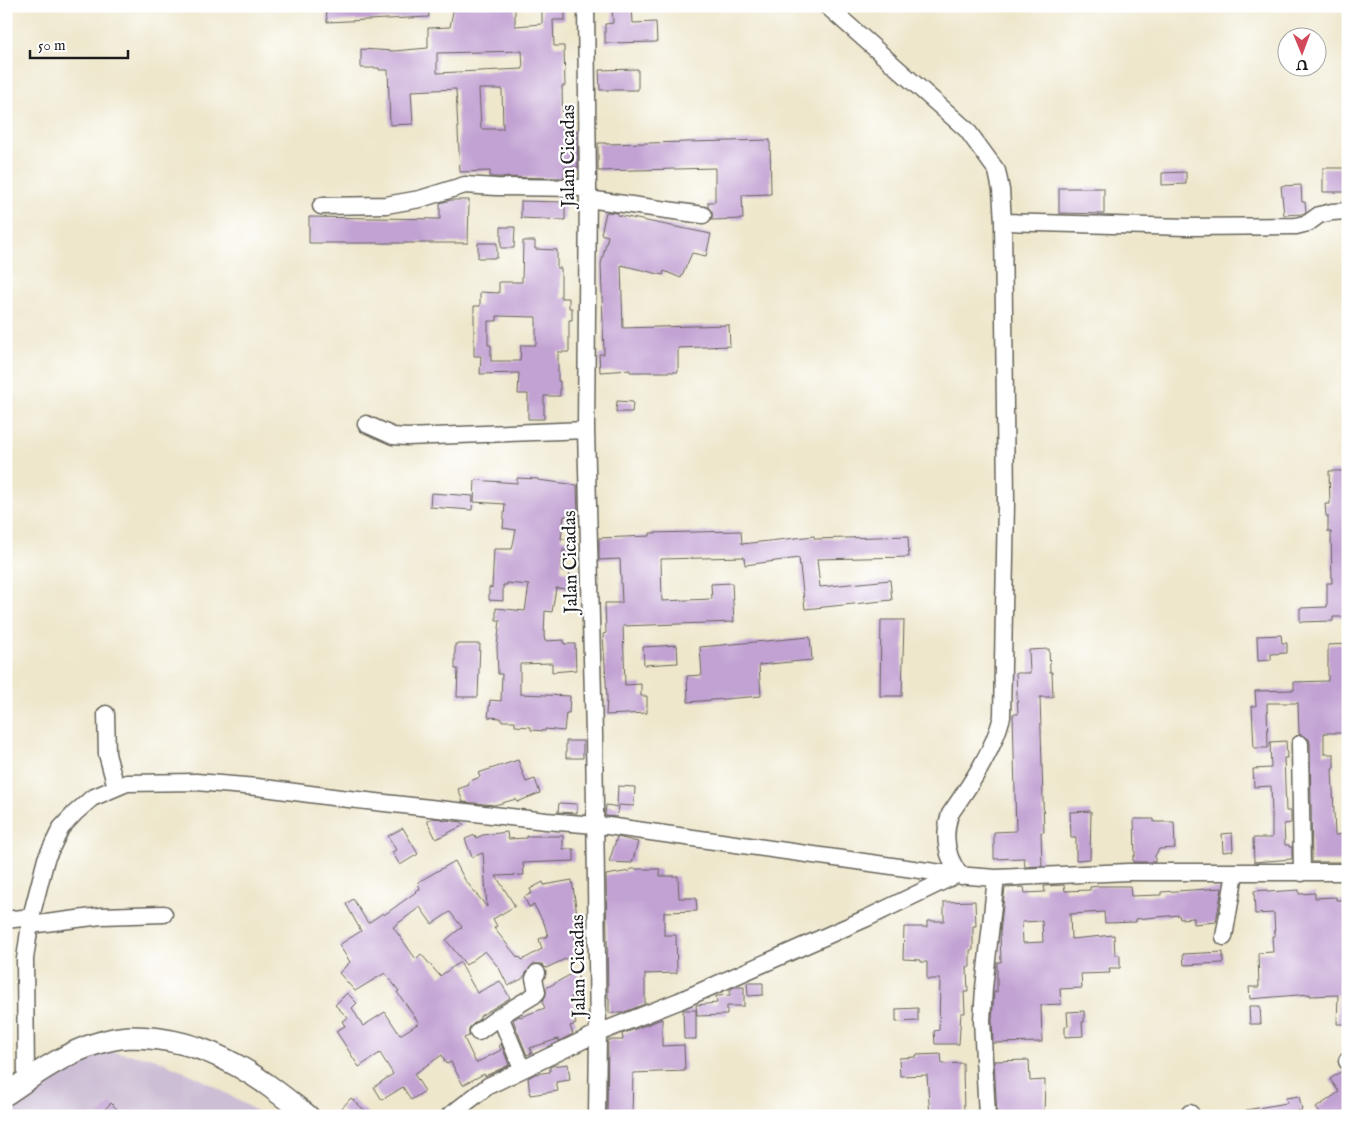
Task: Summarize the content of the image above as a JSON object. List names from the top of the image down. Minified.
{"streets":{"street":["Jalan Cicadas"]},"scale_bar":"50 m","north":"bottom"}
